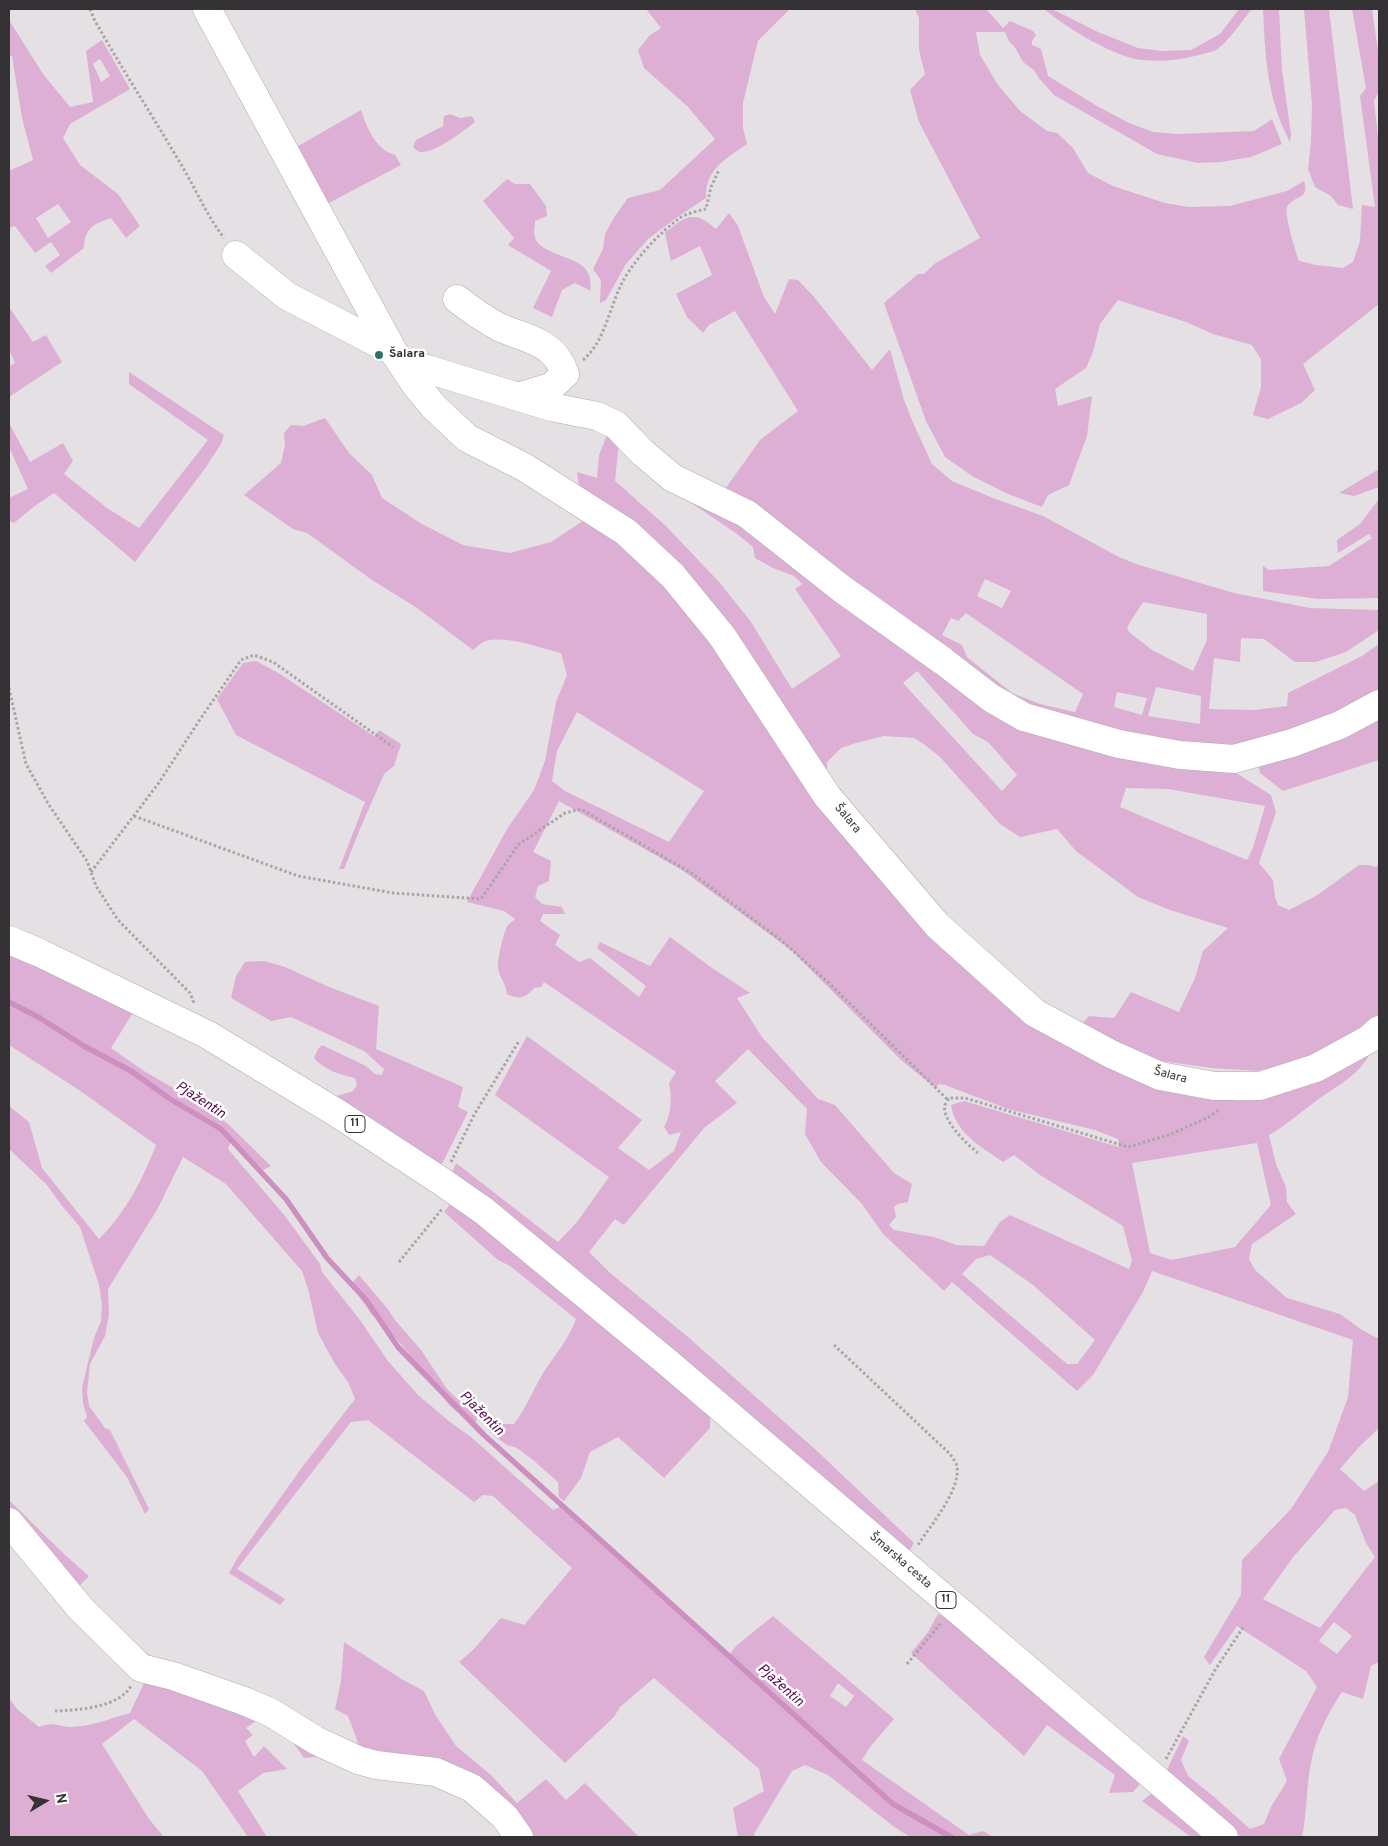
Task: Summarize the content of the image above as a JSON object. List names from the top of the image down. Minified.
{"streets":{"street":["Šalara","11","Šmarska cesta"]},"crossings":[["11","Šmarska cesta"]],"water":["Pjažentin"],"places":["Šalara"],"north":"right"}
